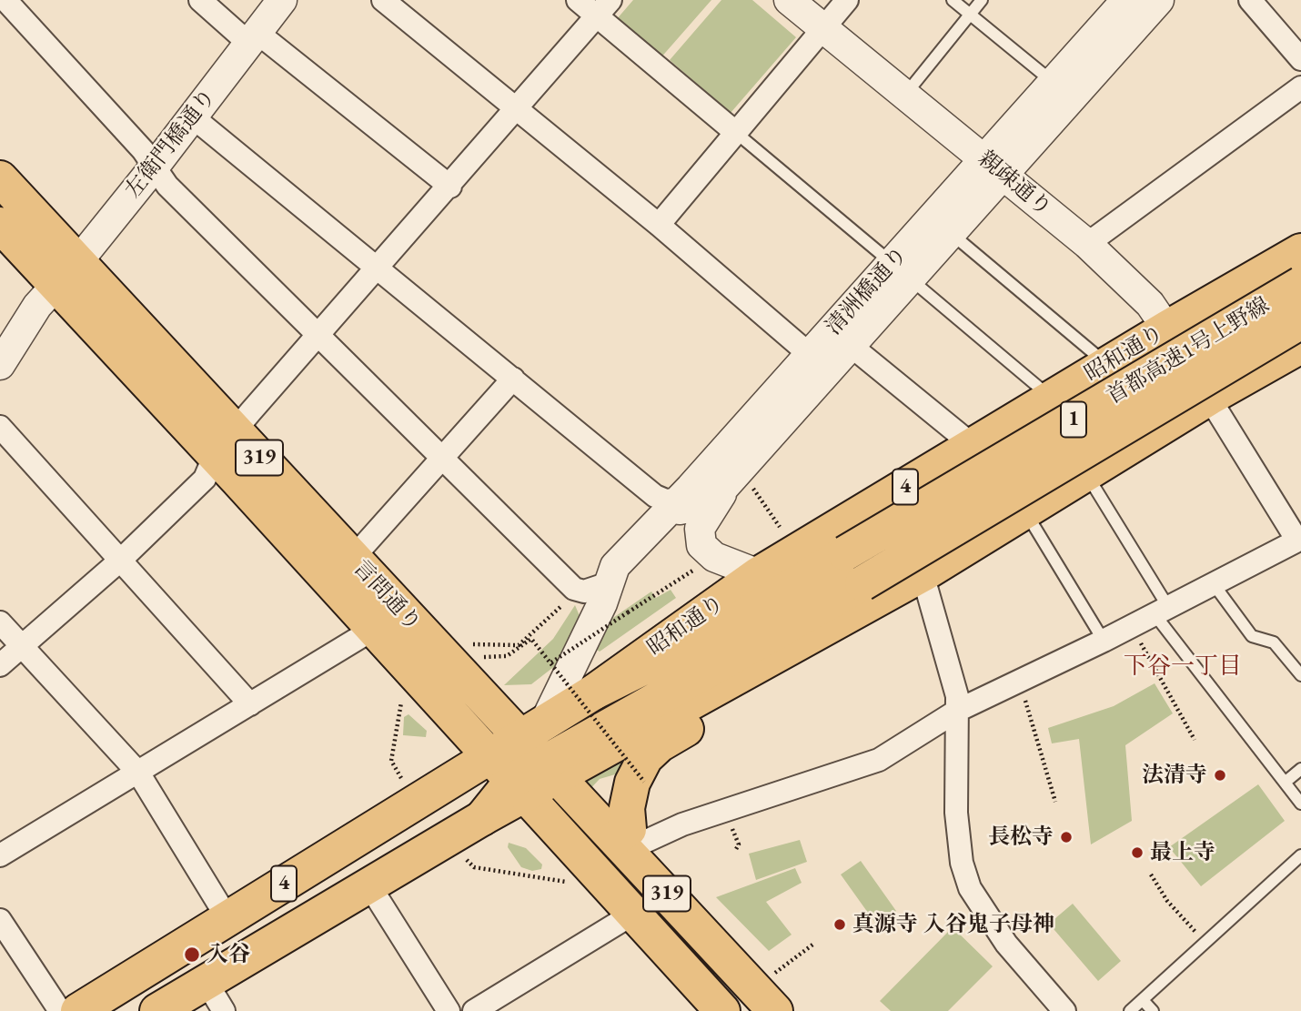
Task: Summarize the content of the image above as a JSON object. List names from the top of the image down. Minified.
{"streets":{"main road":["首都高速1号上野線","昭和通り","1","319","4","言問通り"],"street":["左衛門橋通り","親疎通り","清洲橋通り"]},"crossings":[["左衛門橋通り","言問通り"],["親疎通り","清洲橋通り"],["親疎通り","昭和通り"],["清洲橋通り","昭和通り"],["清洲橋通り","言問通り"],["首都高速1号上野線","昭和通り"],["首都高速1号上野線","1"],["首都高速1号上野線","言問通り"],["昭和通り","1"],["昭和通り","言問通り"],["1","4"],["1","言問通り"]],"districts":["下谷一丁目"],"places":["法清寺","長松寺","最上寺","真源寺 入谷鬼子母神","入谷"]}
